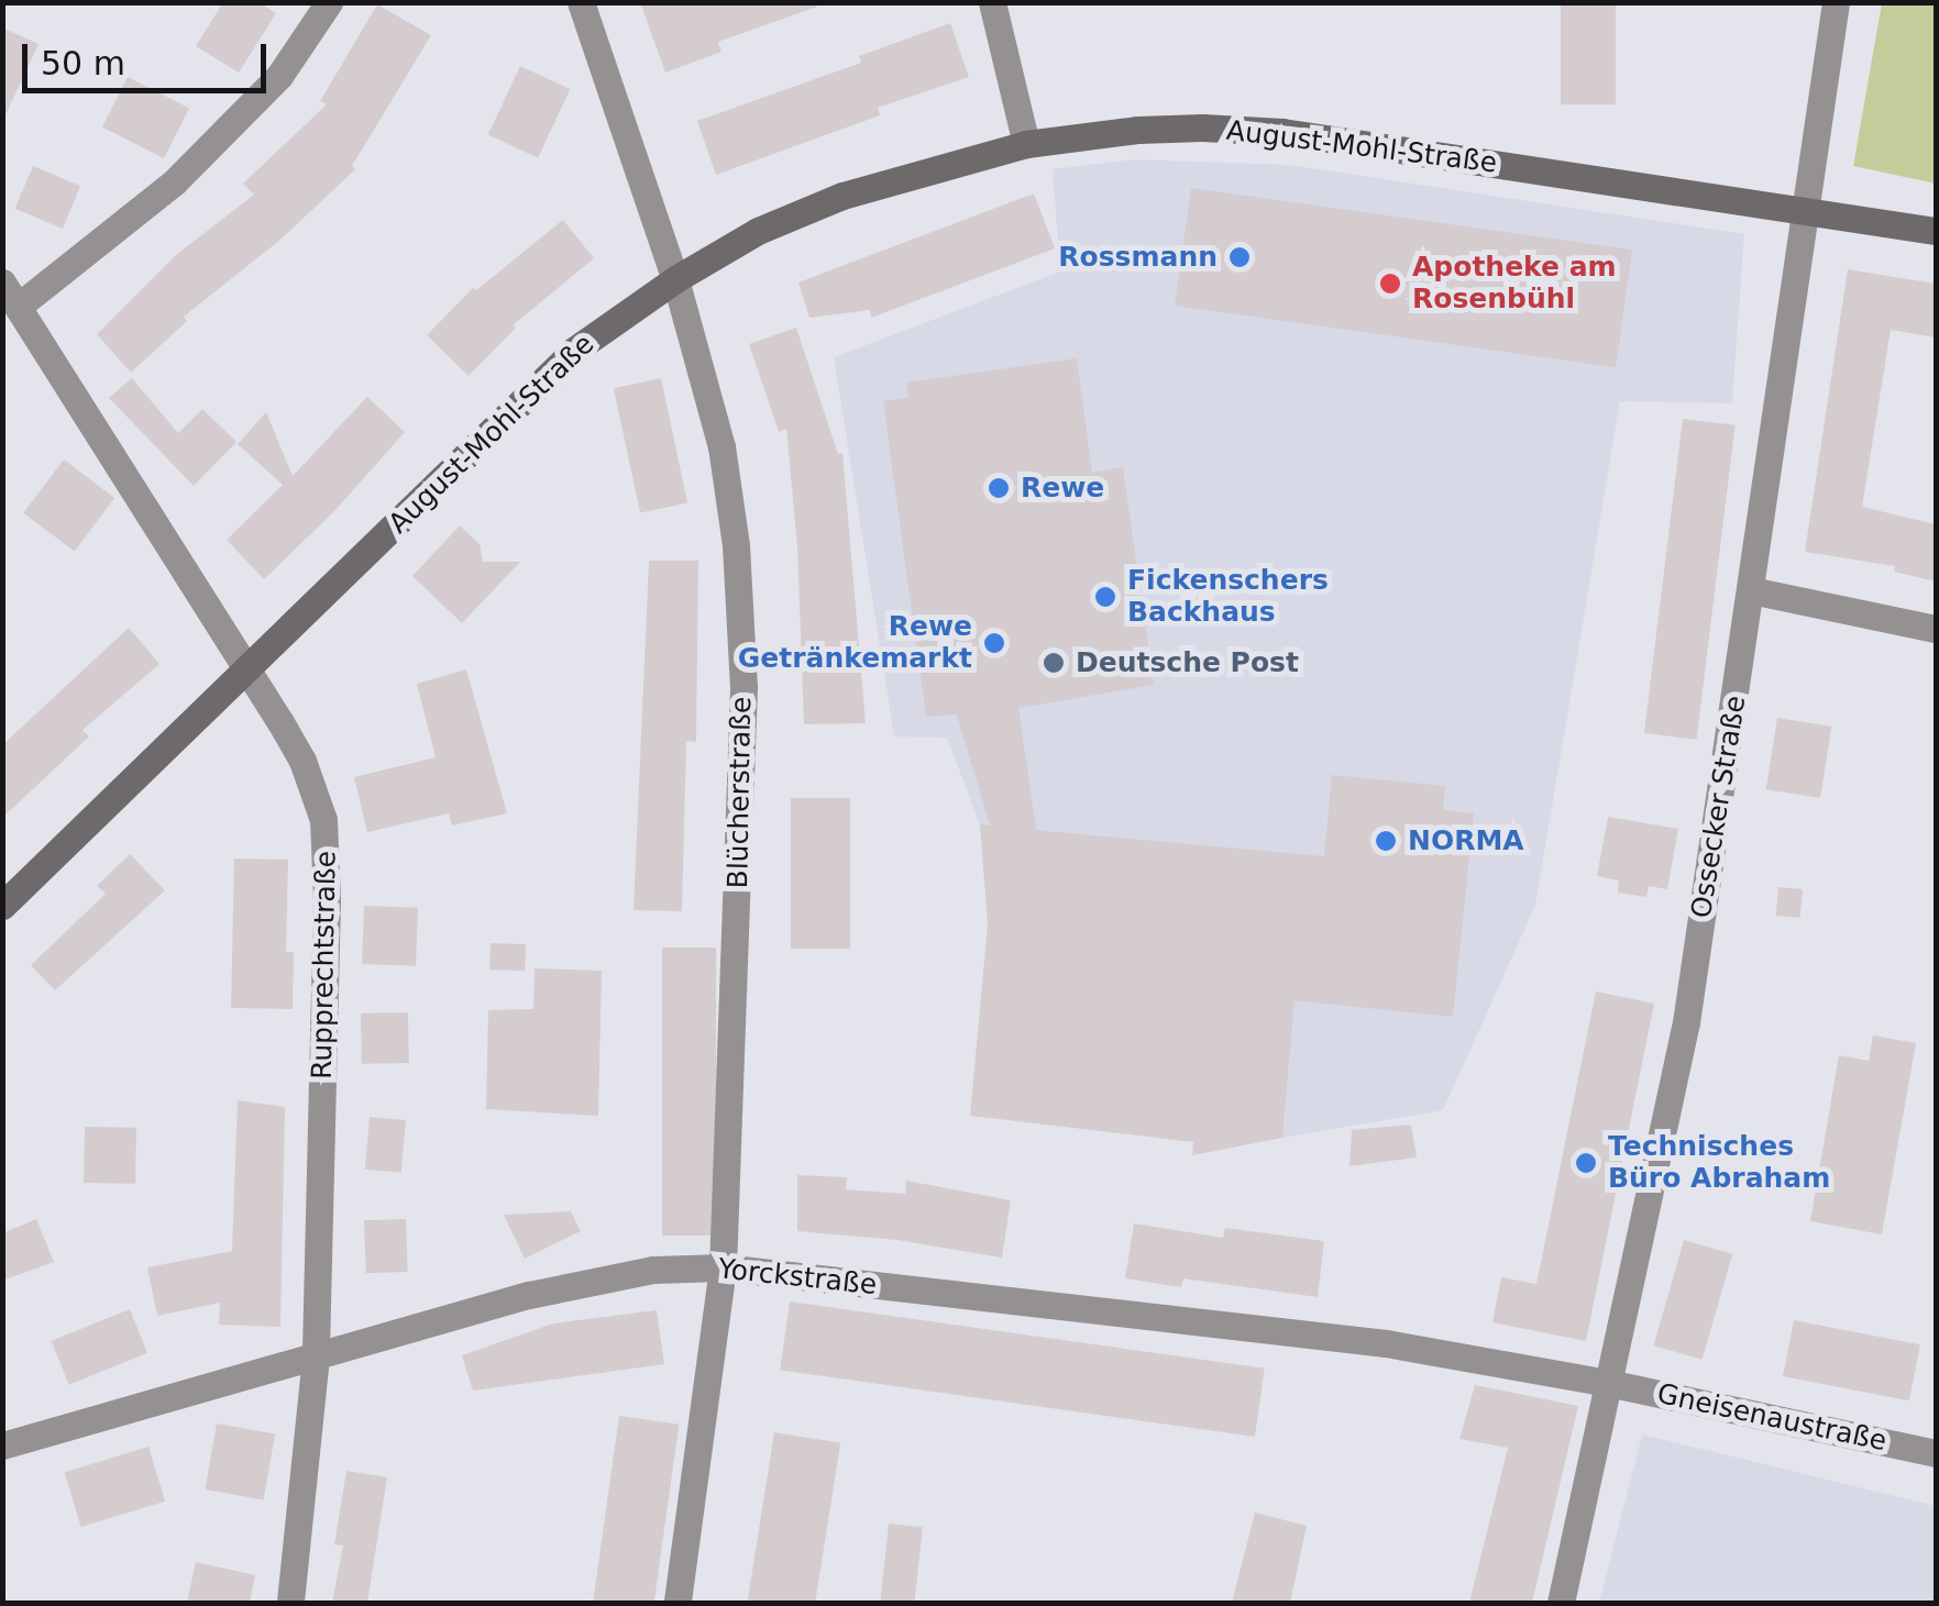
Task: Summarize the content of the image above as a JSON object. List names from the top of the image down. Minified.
{"streets":{"main road":["August-Mohl-Straße"],"street":["Blücherstraße","Ossecker Straße","Rupprechtstraße","Yorckstraße","Gneisenaustraße"]},"crossings":[["August-Mohl-Straße","Blücherstraße"],["August-Mohl-Straße","Ossecker Straße"],["August-Mohl-Straße","Rupprechtstraße"],["Blücherstraße","Yorckstraße"],["Ossecker Straße","Yorckstraße"],["Ossecker Straße","Gneisenaustraße"],["Rupprechtstraße","Yorckstraße"],["Yorckstraße","Gneisenaustraße"]],"places":["Rossmann","Apotheke am Rosenbühl","Rewe","Fickenschers Backhaus","Rewe Getränkemarkt","Deutsche Post","NORMA","Technisches Büro Abraham"],"scale_bar":"50 m"}
